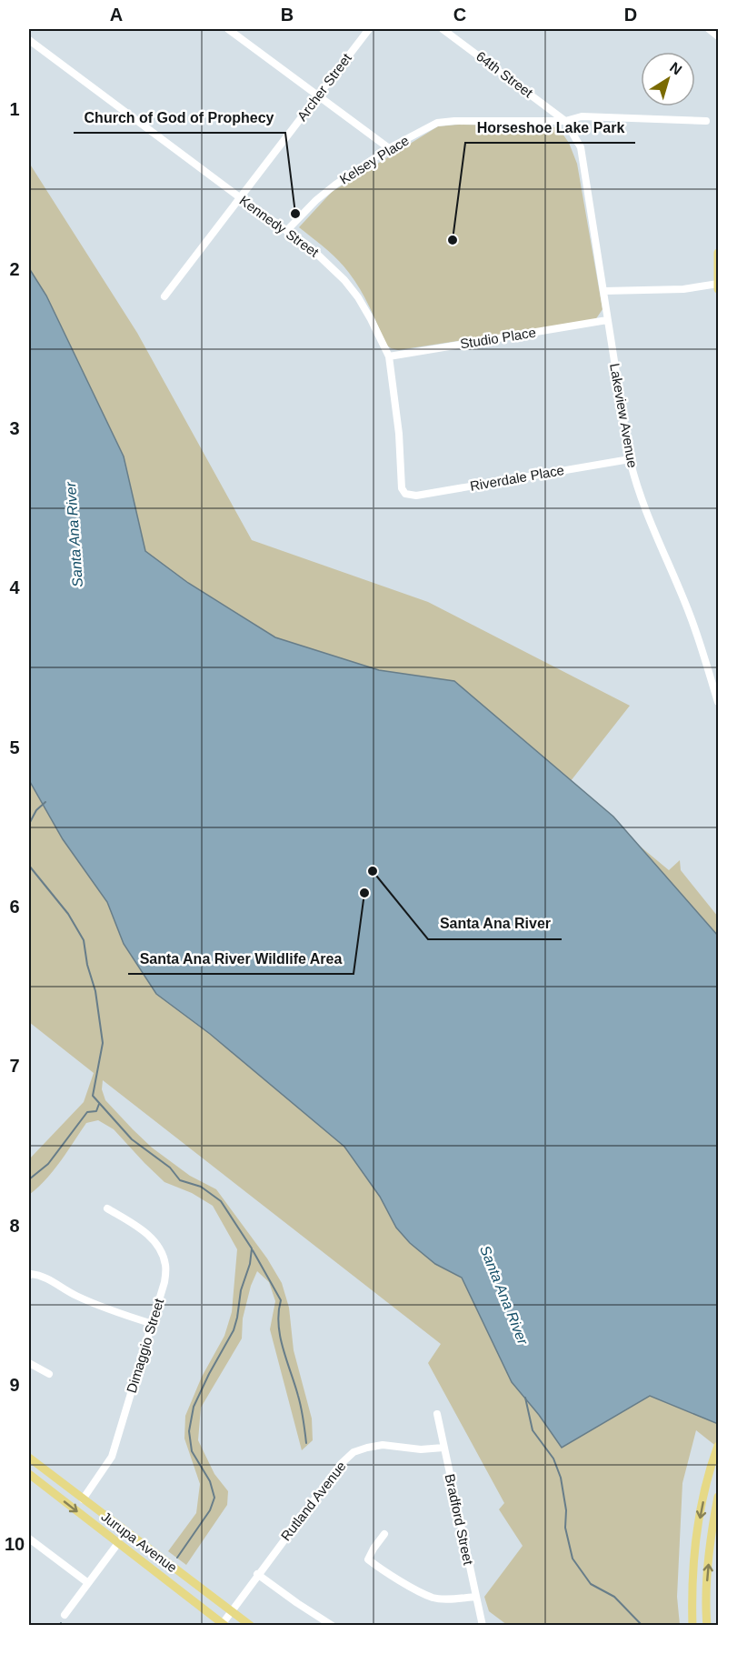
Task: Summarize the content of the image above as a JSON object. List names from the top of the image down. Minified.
{"streets":{"main road":["Jurupa Avenue"],"street":["64th Street","Archer Street","Kelsey Place","Kennedy Street","Studio Place","Lakeview Avenue","Riverdale Place","Dimaggio Street","Rutland Avenue","Bradford Street"]},"crossings":[["64th Street","Kelsey Place"],["64th Street","Lakeview Avenue"],["Archer Street","Kennedy Street"],["Kelsey Place","Kennedy Street"],["Kelsey Place","Lakeview Avenue"],["Kennedy Street","Studio Place"],["Kennedy Street","Riverdale Place"],["Studio Place","Lakeview Avenue"],["Lakeview Avenue","Riverdale Place"],["Dimaggio Street","Jurupa Avenue"],["Rutland Avenue","Bradford Street"],["Rutland Avenue","Jurupa Avenue"]],"water":["Santa Ana River"],"places":["Church of God of Prophecy","Horseshoe Lake Park","Santa Ana River","Santa Ana River Wildlife Area"],"north":"top right","grid":{"columns":["A","B","C","D"],"rows":["1","2","3","4","5","6","7","8","9","10"]}}
